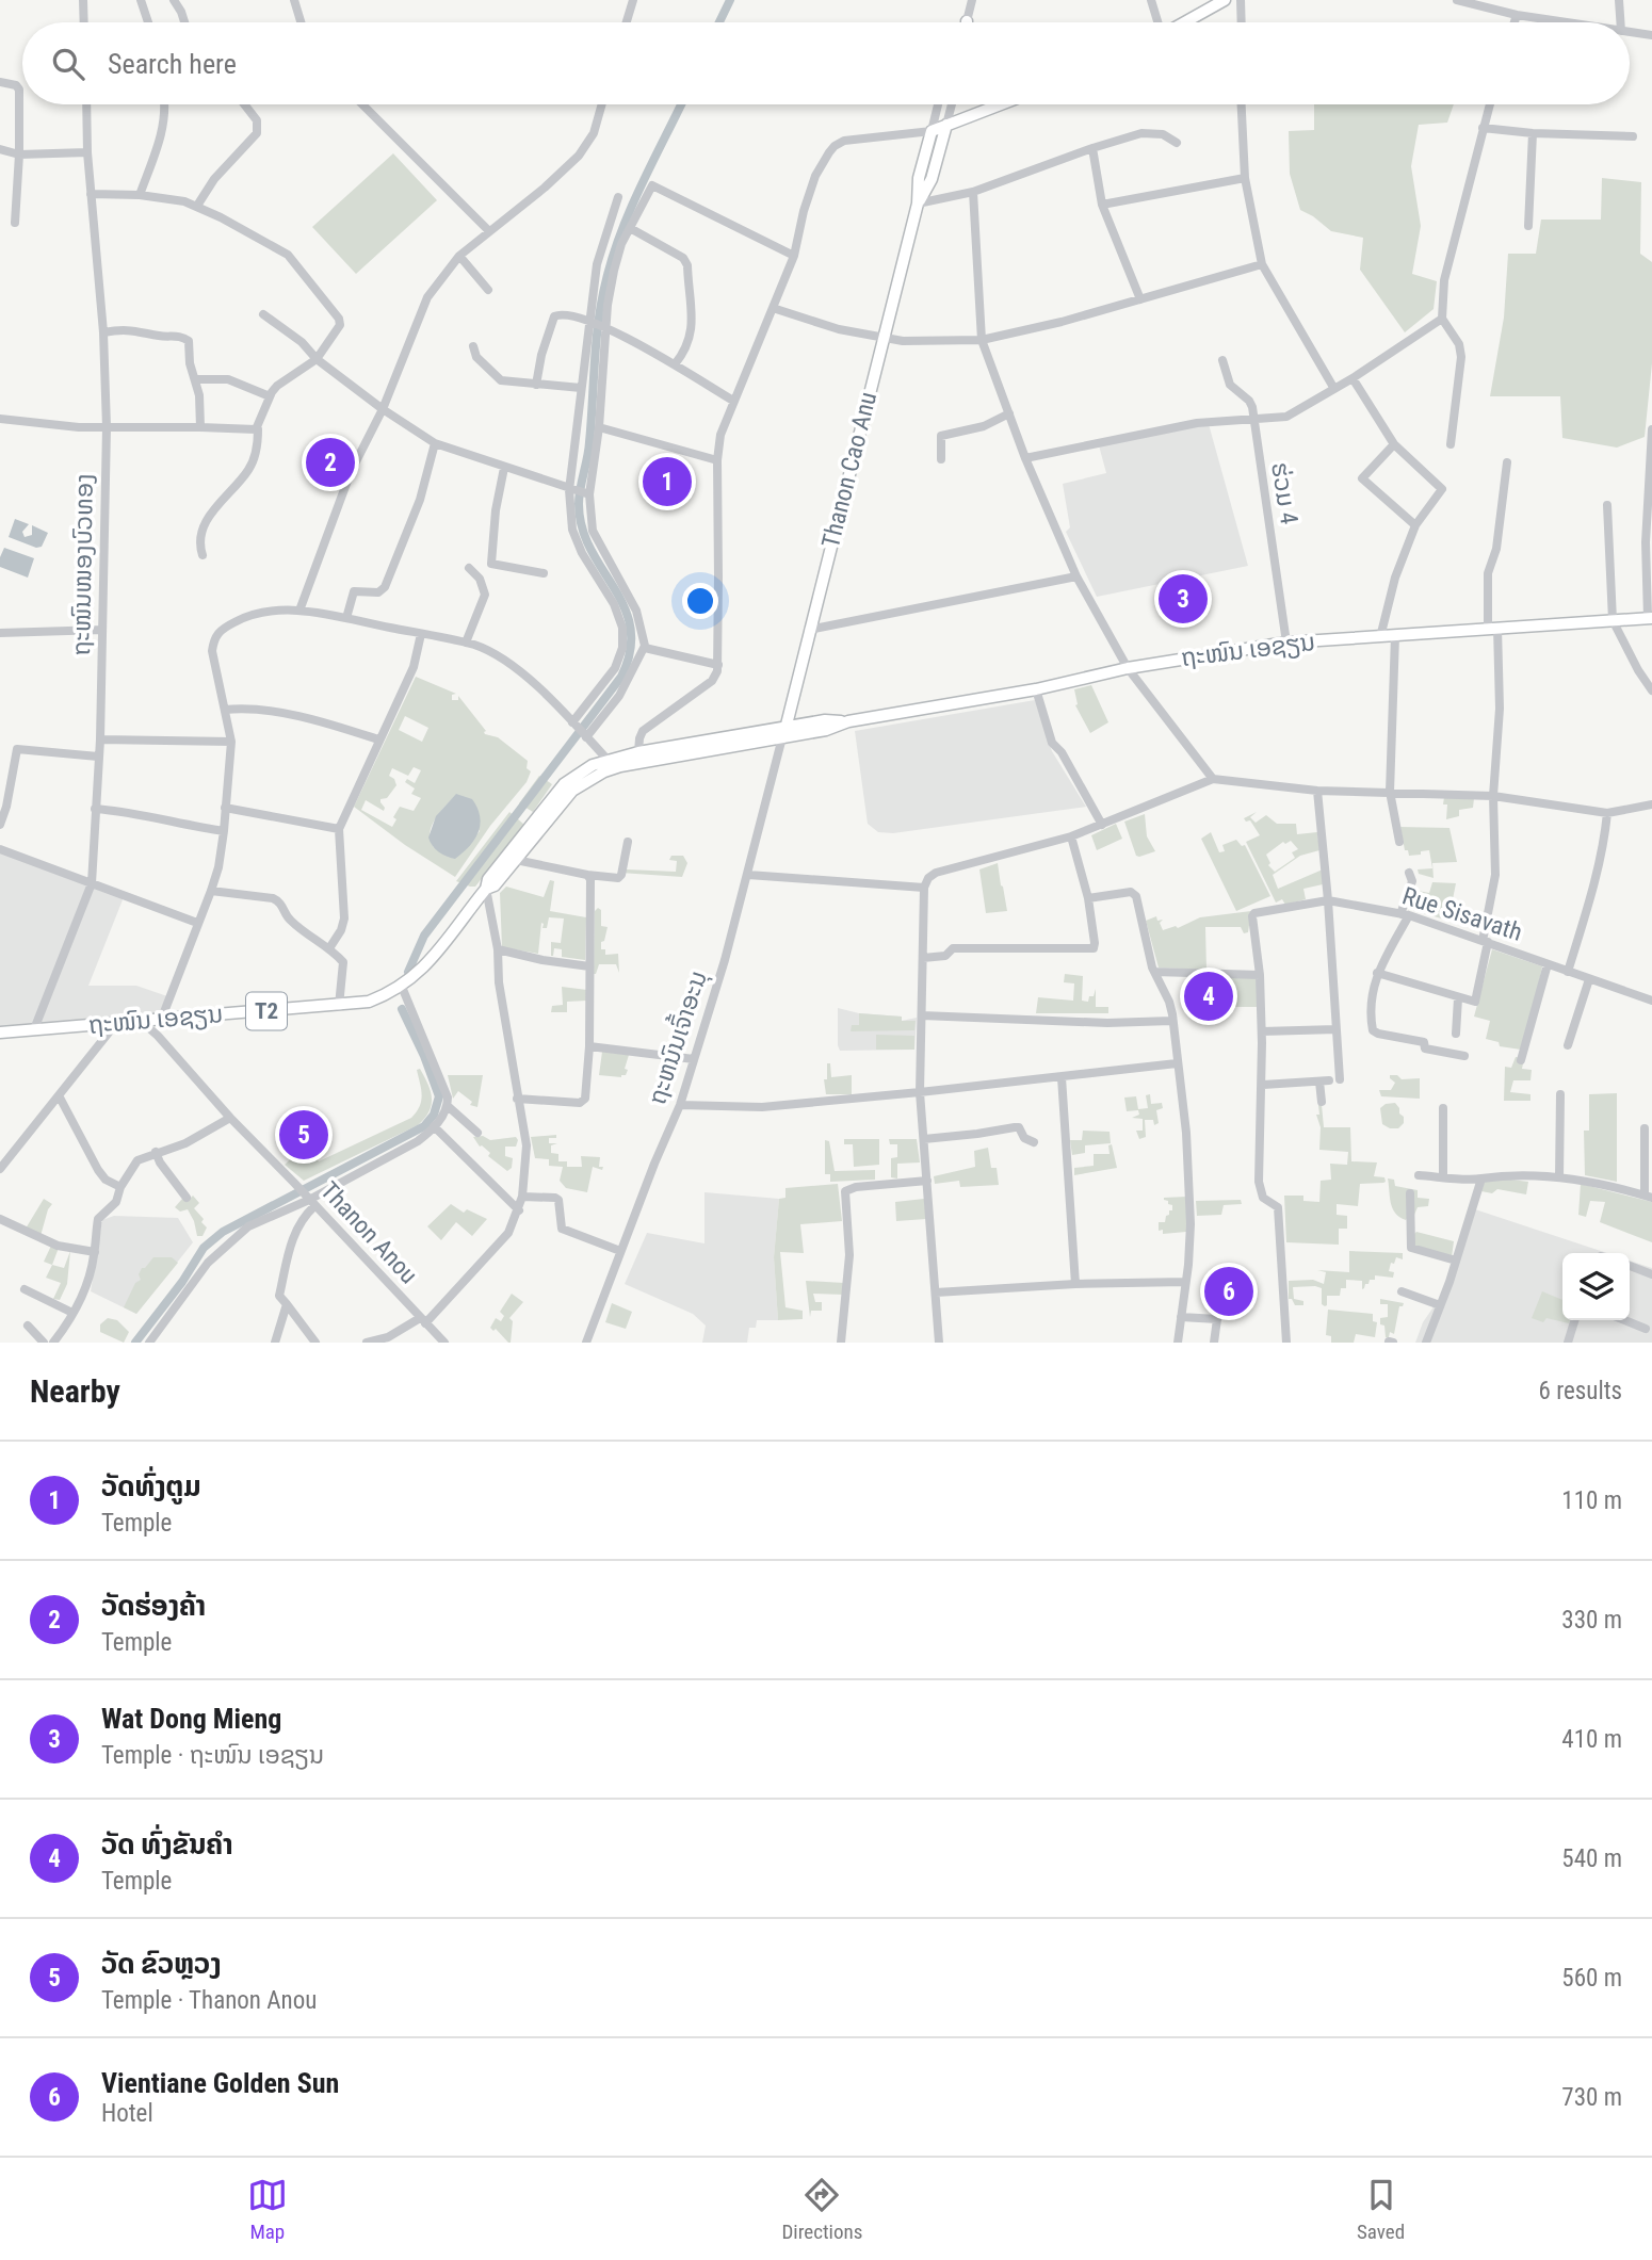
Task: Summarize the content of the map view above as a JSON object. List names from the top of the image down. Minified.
{"streets":{"main road":["Thanon Cao Anu","ຖະໜົນ ເອຊຽນ","T2"],"street":["ຮ່ວມ 4","ຖະໜົນໜອງບົວທອງ","Rue Sisavath","ຖະຫນົນເຈົ້າອະນຸ","Thanon Anou"]},"crossings":[["Thanon Cao Anu","ຖະໜົນ ເອຊຽນ"],["Thanon Cao Anu","ຖະຫນົນເຈົ້າອະນຸ"],["ຮ່ວມ 4","ຖະໜົນ ເອຊຽນ"],["ຖະໜົນໜອງບົວທອງ","ຖະໜົນ ເອຊຽນ"],["ຖະໜົນ ເອຊຽນ","ຖະຫນົນເຈົ້າອະນຸ"],["ຖະໜົນ ເອຊຽນ","Thanon Anou"]],"page":{"search":"Search here","pins":["2","1","3","4","5","6"],"heading":["Nearby","6 results"],"list":[{"mark":"1","name":"ວັດທົ່ງຕູມ","note":"Temple","value":"110 m"},{"mark":"2","name":"ວັດຮ່ອງຄ້າ","note":"Temple","value":"330 m"},{"mark":"3","name":"Wat Dong Mieng","note":"Temple · ຖະໜົນ ເອຊຽນ","value":"410 m"},{"mark":"4","name":"ວັດ ທົ່ງຂັນຄຳ","note":"Temple","value":"540 m"},{"mark":"5","name":"ວັດ ຂົວຫຼວງ","note":"Temple · Thanon Anou","value":"560 m"},{"mark":"6","name":"Vientiane Golden Sun","note":"Hotel","value":"730 m"}],"nav":["Map","Directions","Saved"]}}
